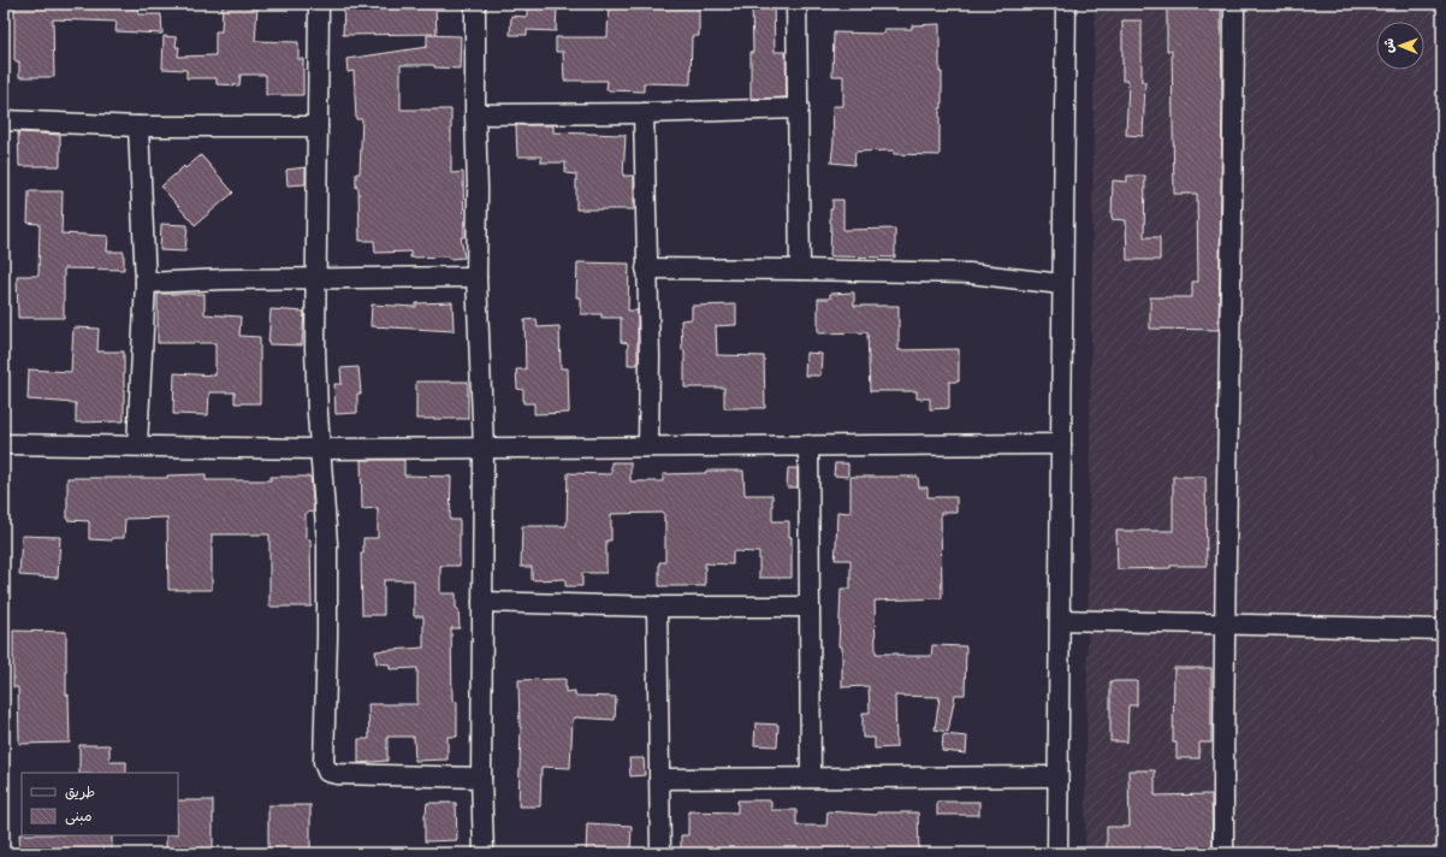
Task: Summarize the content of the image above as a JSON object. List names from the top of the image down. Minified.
{"legend":["طريق","مبنى"],"north":"left"}
